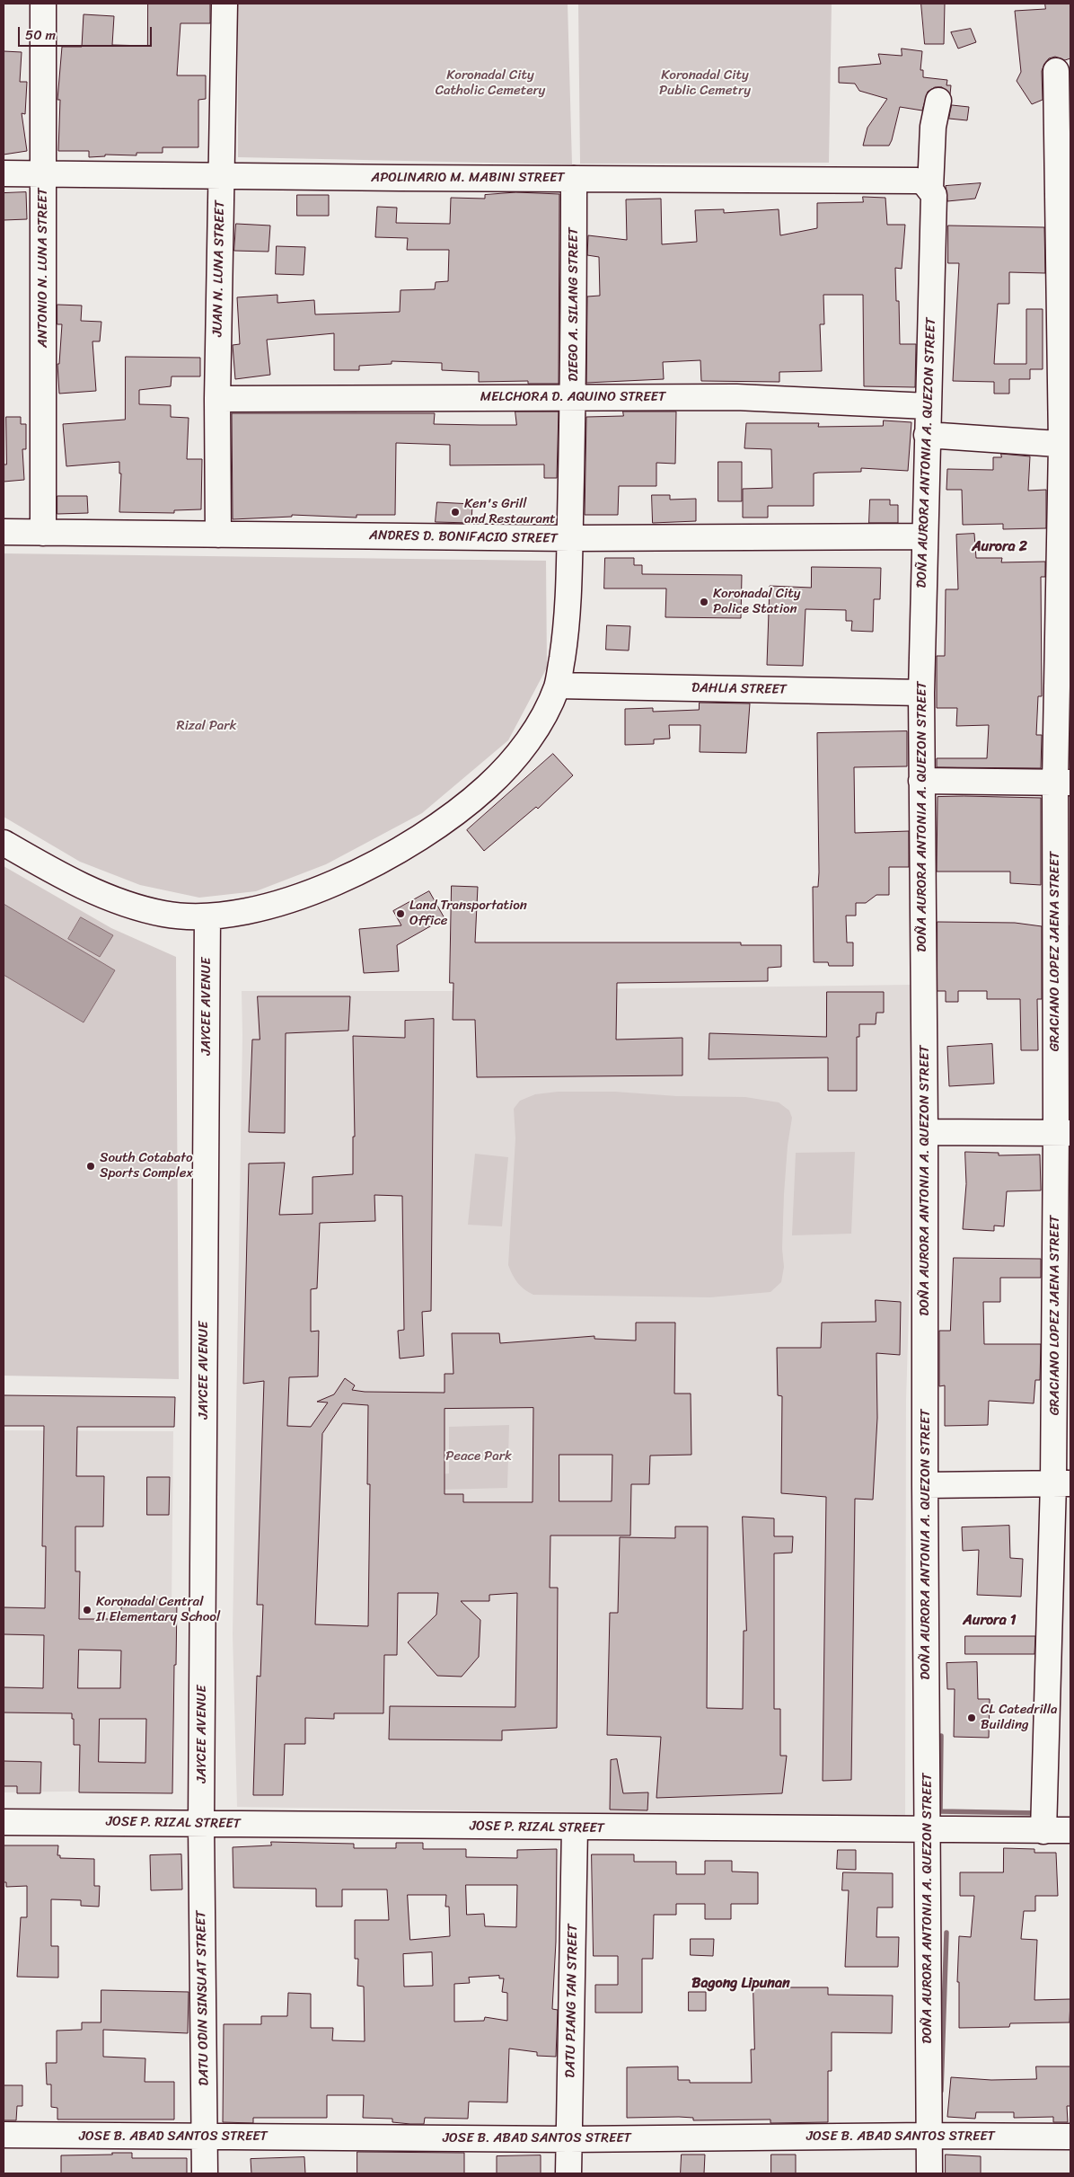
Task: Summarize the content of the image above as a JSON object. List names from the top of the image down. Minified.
{"streets":{"street":["APOLINARIO M. MABINI STREET","ANTONIO N. LUNA STREET","JUAN N. LUNA STREET","DIEGO A. SILANG STREET","MELCHORA D. AQUINO STREET","DOÑA AURORA ANTONIA A. QUEZON STREET","ANDRES D. BONIFACIO STREET","DAHLIA STREET","GRACIANO LOPEZ JAENA STREET","JAYCEE AVENUE","JOSE P. RIZAL STREET","DATU ODIN SINSUAT STREET","DATU PIANG TAN STREET","JOSE B. ABAD SANTOS STREET"]},"crossings":[["APOLINARIO M. MABINI STREET","ANTONIO N. LUNA STREET"],["APOLINARIO M. MABINI STREET","JUAN N. LUNA STREET"],["APOLINARIO M. MABINI STREET","DIEGO A. SILANG STREET"],["APOLINARIO M. MABINI STREET","DOÑA AURORA ANTONIA A. QUEZON STREET"],["ANTONIO N. LUNA STREET","ANDRES D. BONIFACIO STREET"],["JUAN N. LUNA STREET","MELCHORA D. AQUINO STREET"],["JUAN N. LUNA STREET","ANDRES D. BONIFACIO STREET"],["DIEGO A. SILANG STREET","MELCHORA D. AQUINO STREET"],["DIEGO A. SILANG STREET","ANDRES D. BONIFACIO STREET"],["DIEGO A. SILANG STREET","DAHLIA STREET"],["DIEGO A. SILANG STREET","JAYCEE AVENUE"],["MELCHORA D. AQUINO STREET","DOÑA AURORA ANTONIA A. QUEZON STREET"],["DOÑA AURORA ANTONIA A. QUEZON STREET","ANDRES D. BONIFACIO STREET"],["DOÑA AURORA ANTONIA A. QUEZON STREET","DAHLIA STREET"],["DOÑA AURORA ANTONIA A. QUEZON STREET","JOSE P. RIZAL STREET"],["DOÑA AURORA ANTONIA A. QUEZON STREET","JOSE B. ABAD SANTOS STREET"],["GRACIANO LOPEZ JAENA STREET","JOSE P. RIZAL STREET"],["JAYCEE AVENUE","JOSE P. RIZAL STREET"],["JAYCEE AVENUE","DATU ODIN SINSUAT STREET"],["JOSE P. RIZAL STREET","DATU ODIN SINSUAT STREET"],["JOSE P. RIZAL STREET","DATU PIANG TAN STREET"],["DATU ODIN SINSUAT STREET","JOSE B. ABAD SANTOS STREET"],["DATU PIANG TAN STREET","JOSE B. ABAD SANTOS STREET"]],"districts":["Aurora 2","Aurora 1","Bagong Lipunan"],"parks":["Koronadal City Catholic Cemetery","Koronadal City Public Cemetry","Rizal Park","Peace Park"],"places":["Ken's Grill and Restaurant","Koronadal City Police Station","Land Transportation Office","South Cotabato Sports Complex","Koronadal Central II Elementary School","CL Catedrilla Building"],"scale_bar":"50 m"}
